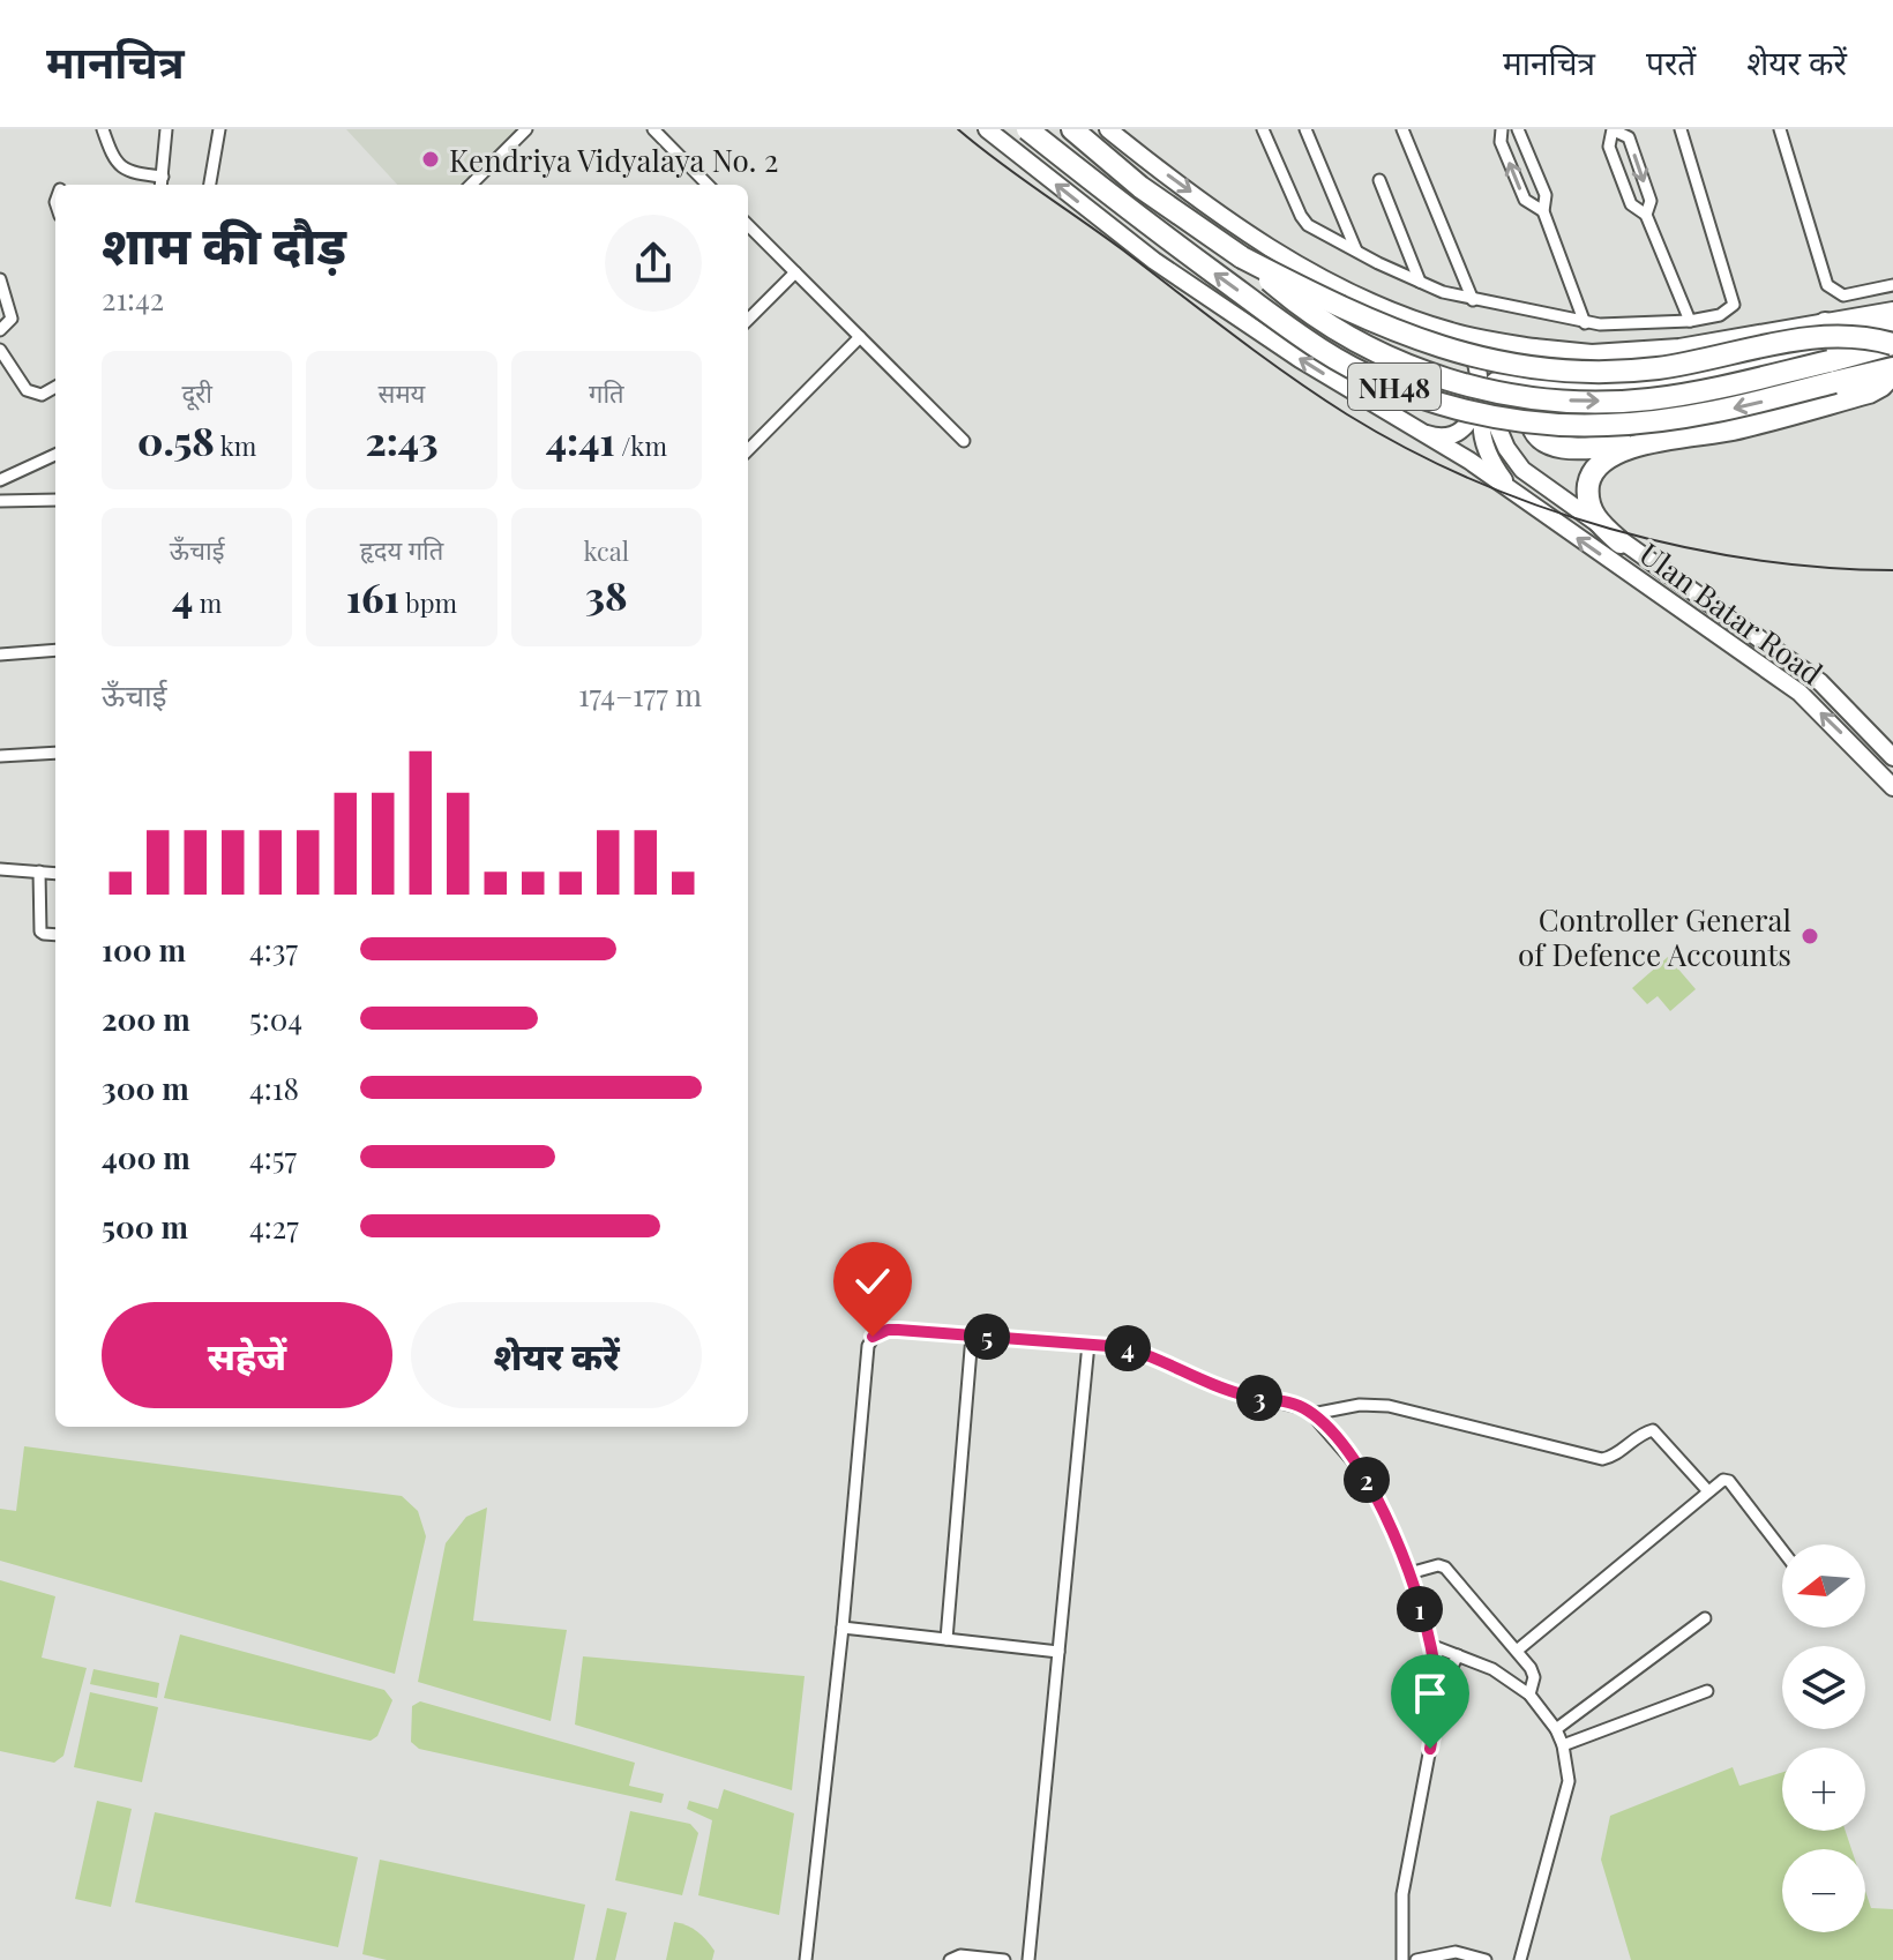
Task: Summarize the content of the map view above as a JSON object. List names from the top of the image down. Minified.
{"streets":{"highway":["NH48"],"main road":["Ulan Batar Road"]},"places":["Kendriya Vidyalaya No. 2","Controller General of Defence Accounts"],"north":"left","page":{"header":"मानचित्र","nav":["मानचित्र","परतें","शेयर करें"],"heading":["शाम की दौड़","21:42"],"stats":[["दूरी","0.58 km"],["समय","2:43"],["गति","4:41 /km"],["ऊँचाई","4 m"],["हृदय गति","161 bpm"],["kcal","38"]],"chart":["ऊँचाई","174–177 m"],"list":[{"name":"100 m","note":"4:37"},{"name":"200 m","note":"5:04"},{"name":"300 m","note":"4:18"},{"name":"400 m","note":"4:57"},{"name":"500 m","note":"4:27"}],"buttons":["सहेजें","शेयर करें"],"pins":["5","4","3","2","1"],"map_buttons":["+","−"]}}
